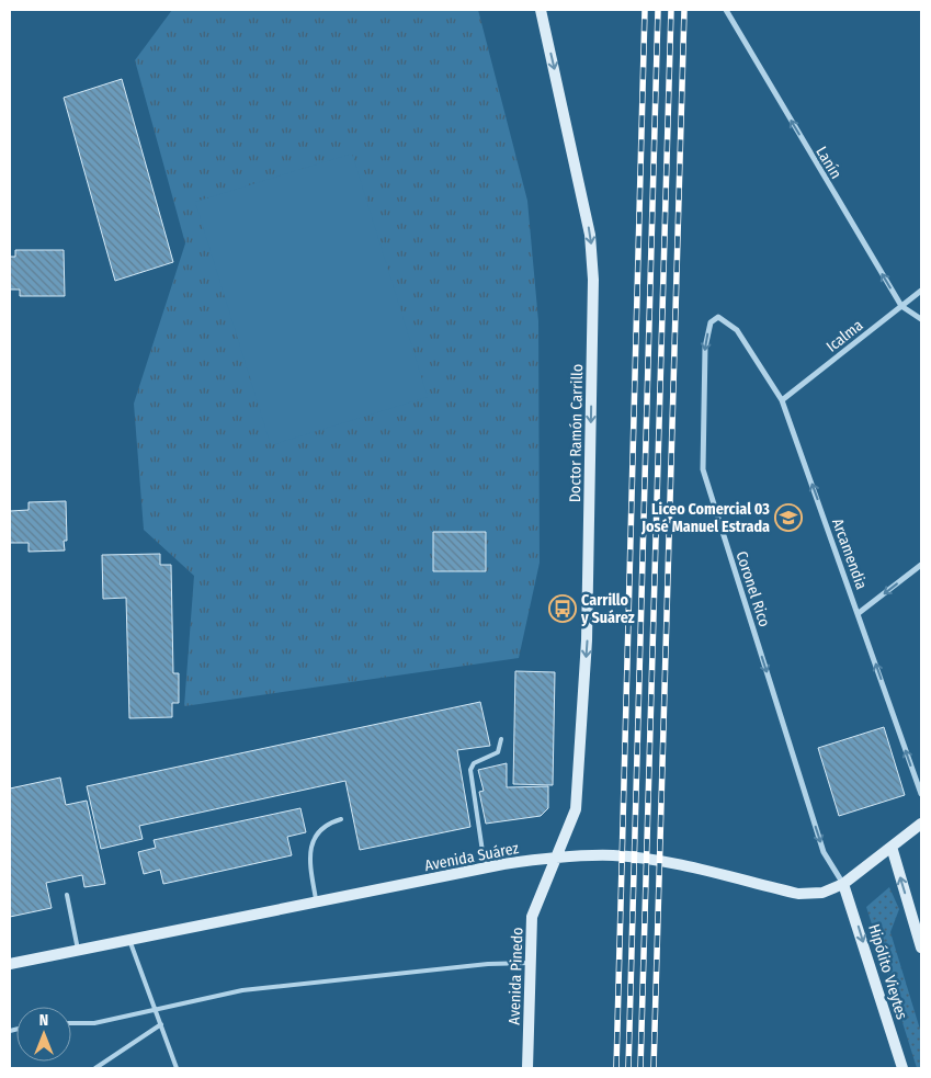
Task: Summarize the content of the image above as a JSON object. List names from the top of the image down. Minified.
{"streets":{"main road":["Doctor Ramón Carrillo","Avenida Suárez","Hipólito Vieytes","Avenida Pinedo"],"street":["Lanín","Icalma","Arcamendia","Coronel Rico"]},"crossings":[["Lanín","Icalma"],["Icalma","Arcamendia"],["Doctor Ramón Carrillo","Avenida Suárez"],["Doctor Ramón Carrillo","Avenida Pinedo"],["Arcamendia","Coronel Rico"],["Coronel Rico","Avenida Suárez"],["Coronel Rico","Hipólito Vieytes"],["Avenida Suárez","Hipólito Vieytes"],["Avenida Suárez","Avenida Pinedo"]],"one_way":["Lanín","Doctor Ramón Carrillo","Arcamendia","Coronel Rico"],"places":{"school or university":["Liceo Comercial 03 José Manuel Estrada"],"bus stop":["Carrillo y Suárez"]},"north":"top"}
